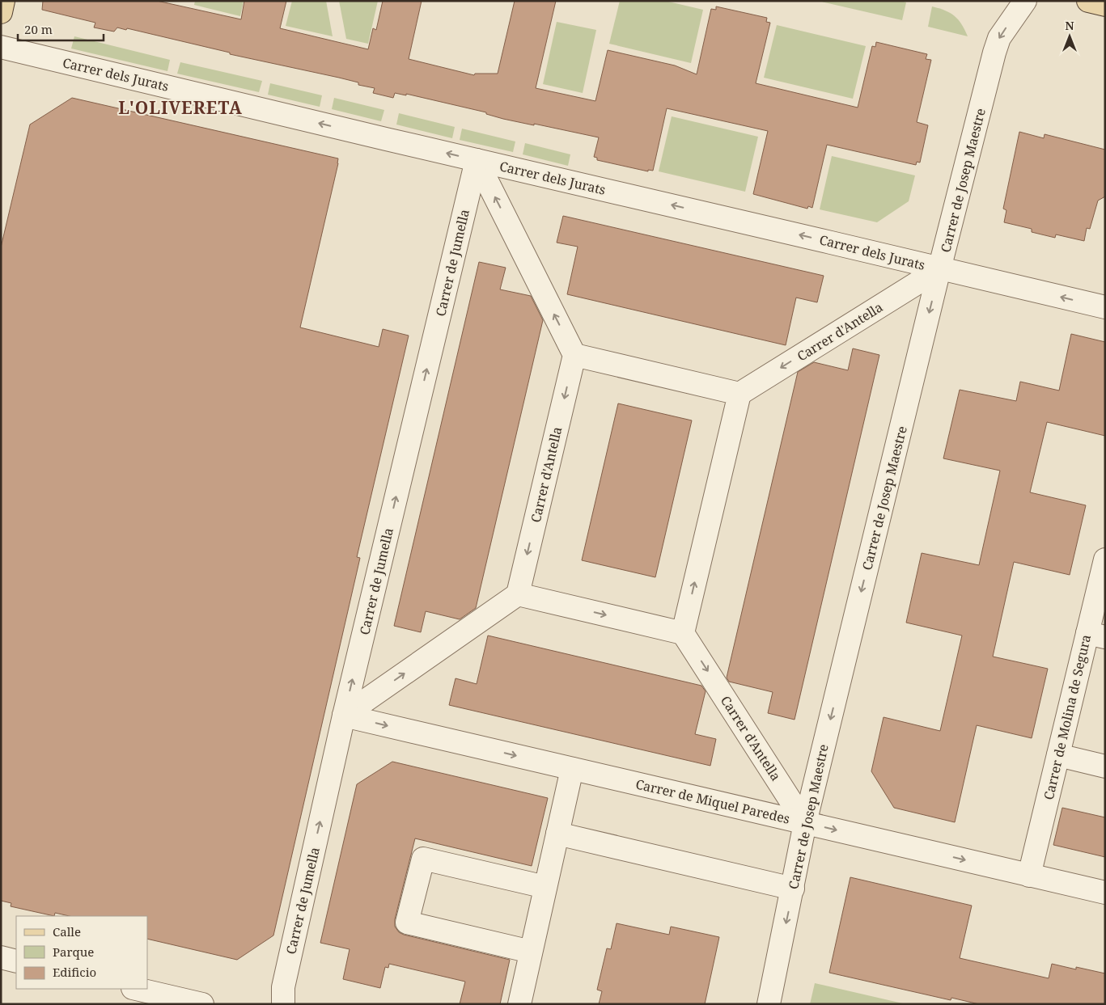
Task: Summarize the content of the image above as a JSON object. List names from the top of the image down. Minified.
{"streets":{"street":["Carrer dels Jurats","Carrer de Josep Maestre","Carrer de Jumella","Carrer d'Antella","Carrer de Molina de Segura","Carrer de Miquel Paredes"]},"crossings":[["Carrer dels Jurats","Carrer de Josep Maestre"],["Carrer dels Jurats","Carrer de Jumella"],["Carrer dels Jurats","Carrer d'Antella"],["Carrer de Josep Maestre","Carrer d'Antella"],["Carrer de Josep Maestre","Carrer de Miquel Paredes"],["Carrer de Jumella","Carrer de Miquel Paredes"],["Carrer d'Antella","Carrer de Miquel Paredes"],["Carrer de Molina de Segura","Carrer de Miquel Paredes"]],"one_way":["Carrer dels Jurats","Carrer de Josep Maestre","Carrer de Jumella","Carrer de Miquel Paredes"],"districts":["L'OLIVERETA"],"legend":["Calle","Parque","Edificio"],"scale_bar":"20 m","north":"top"}
